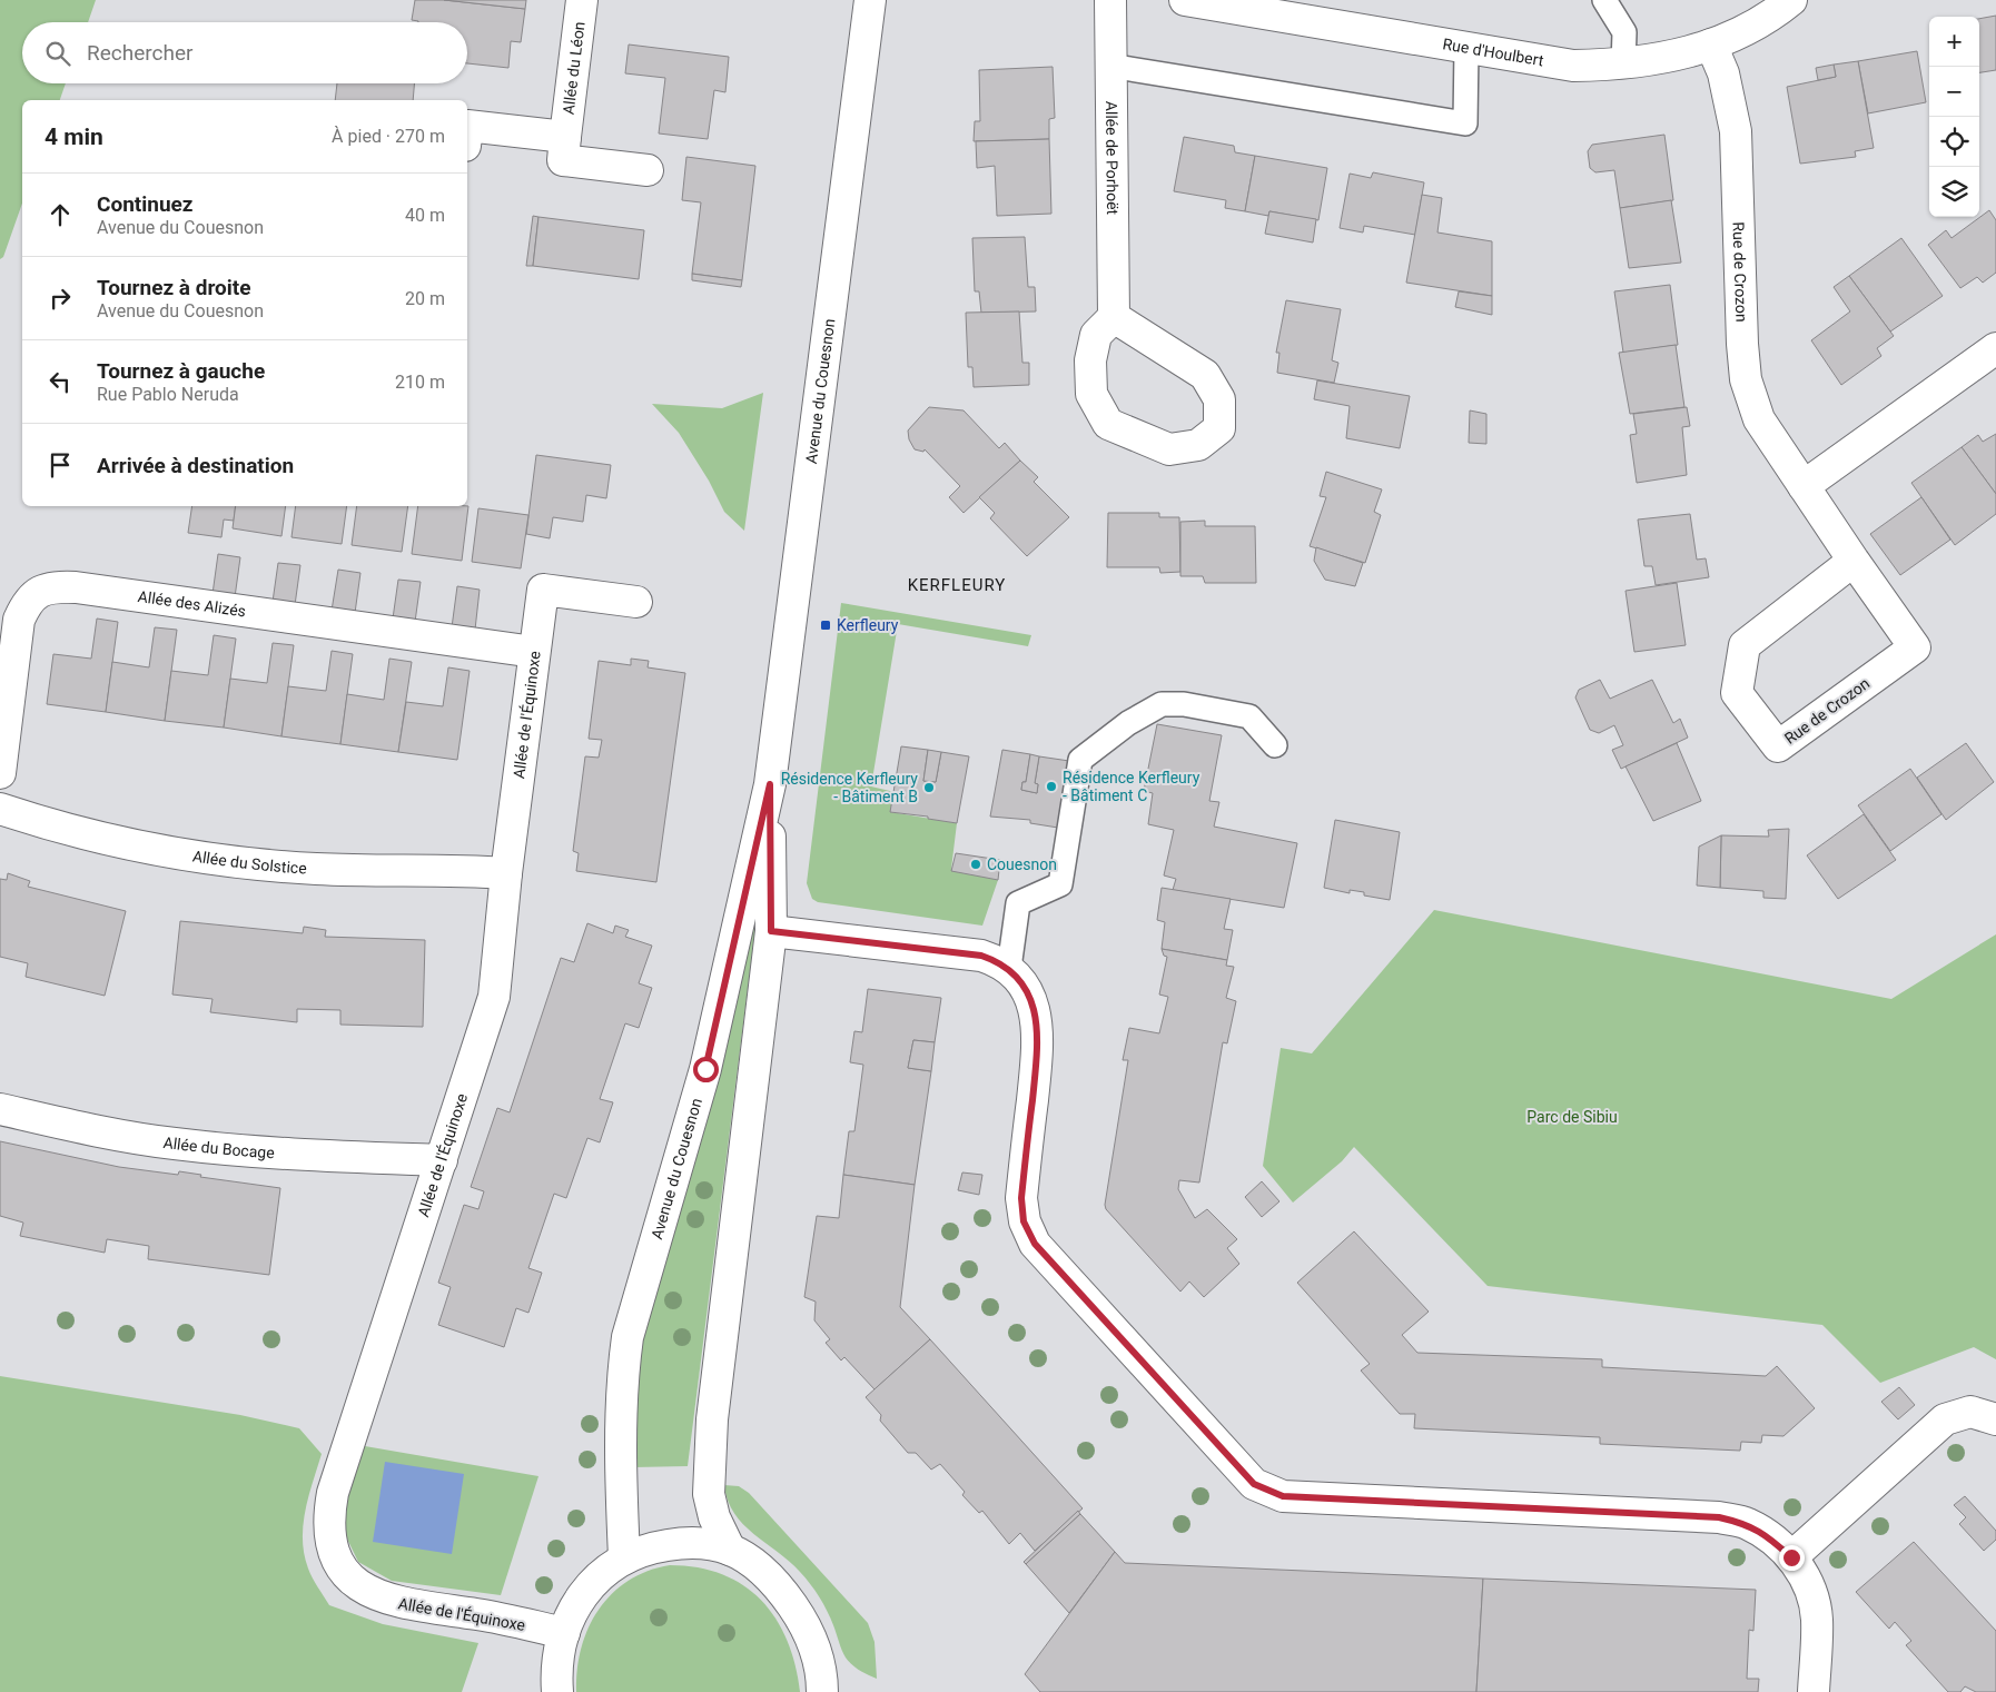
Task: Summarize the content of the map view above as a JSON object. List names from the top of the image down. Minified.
{"streets":{"street":["Rue d'Houlbert","Allée du Léon","Allée de Porhoët","Rue de Crozon","Avenue du Couesnon","Allée des Alizés","Allée de l'Équinoxe","Allée du Solstice","Allée du Bocage"]},"crossings":[["Rue d'Houlbert","Rue de Crozon"],["Allée des Alizés","Allée de l'Équinoxe"],["Allée de l'Équinoxe","Allée du Solstice"],["Allée de l'Équinoxe","Allée du Bocage"]],"districts":["KERFLEURY"],"parks":["Parc de Sibiu"],"places":{"transit":["Kerfleury"],"other":["Résidence Kerfleury - Bâtiment C","Résidence Kerfleury - Bâtiment B","Couesnon"]},"page":{"map_buttons":["+","−"],"search":"Rechercher","heading":["4 min","À pied · 270 m"],"list":[["Continuez","Avenue du Couesnon","40 m"],["Tournez à droite","Avenue du Couesnon","20 m"],["Tournez à gauche","Rue Pablo Neruda","210 m"],"Arrivée à destination"]}}
